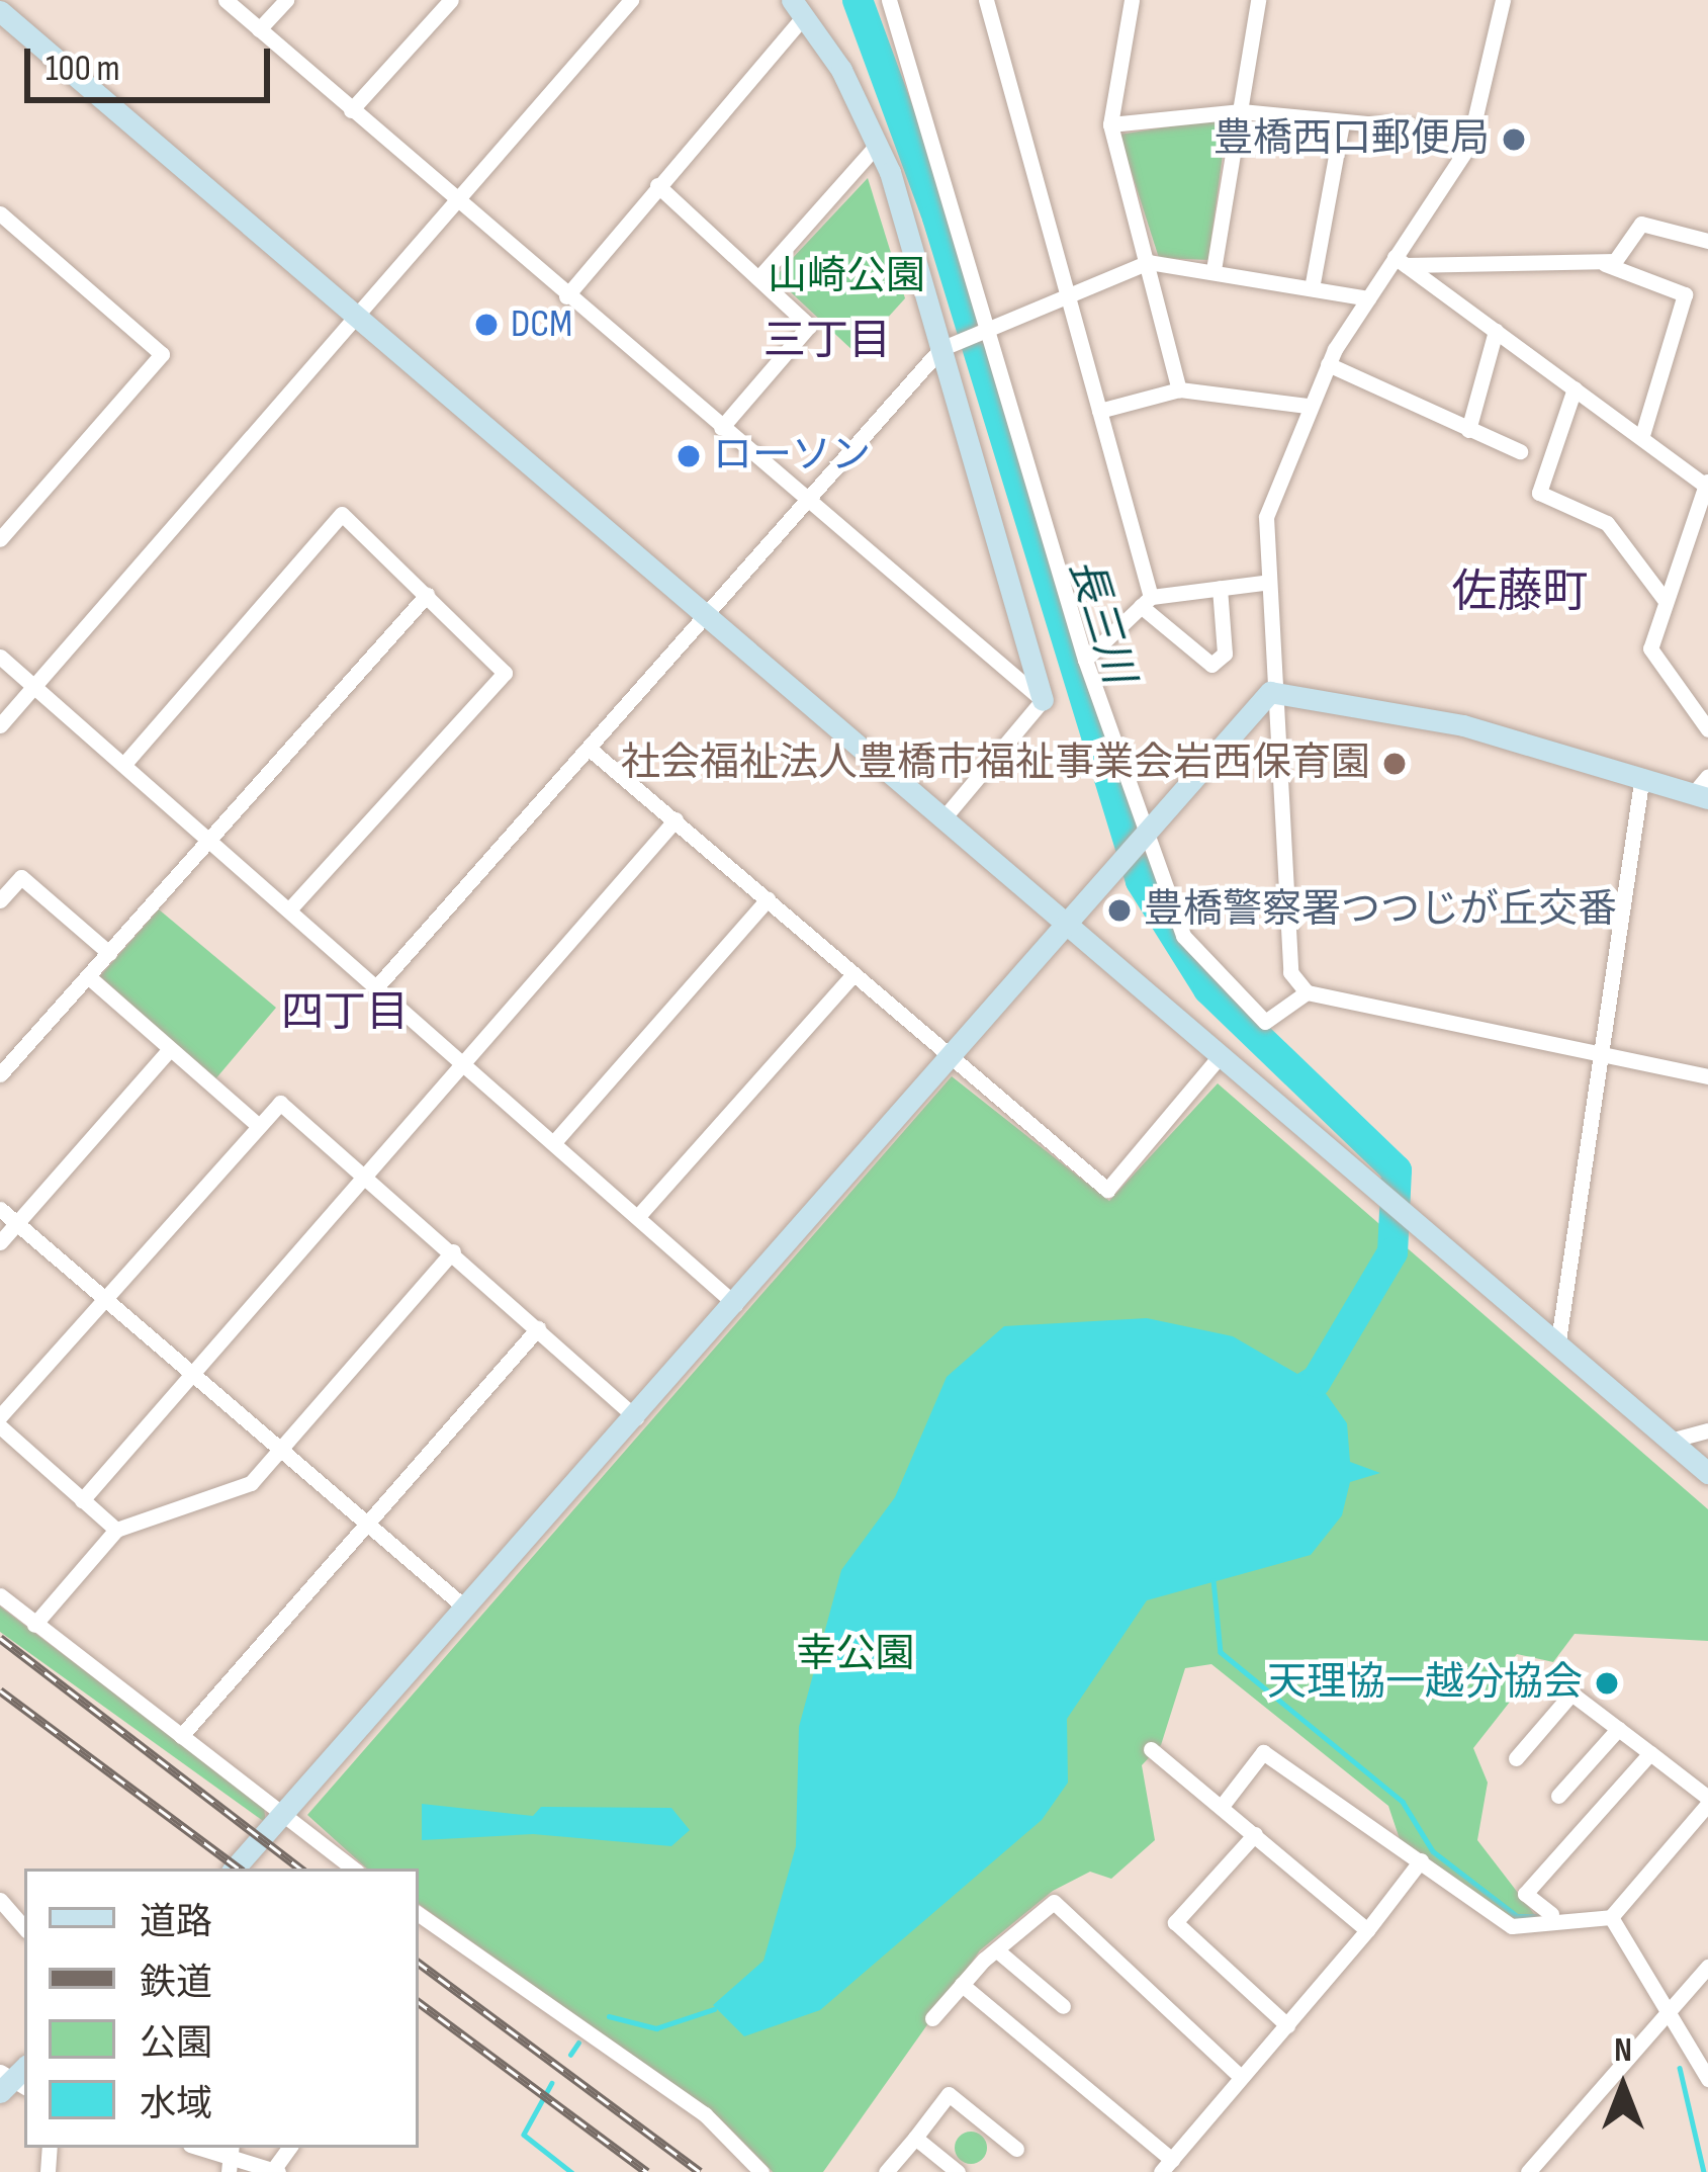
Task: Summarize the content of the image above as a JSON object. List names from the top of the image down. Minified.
{"districts":["三丁目","佐藤町","四丁目"],"water":["長三川"],"parks":["山崎公園","幸公園"],"places":["豊橋西口郵便局","DCM","ローソン","社会福祉法人豊橋市福祉事業会岩西保育園","豊橋警察署つつじが丘交番","天理協一越分協会"],"legend":["道路","鉄道","公園","水域"],"scale_bar":"100 m","north":"top"}
